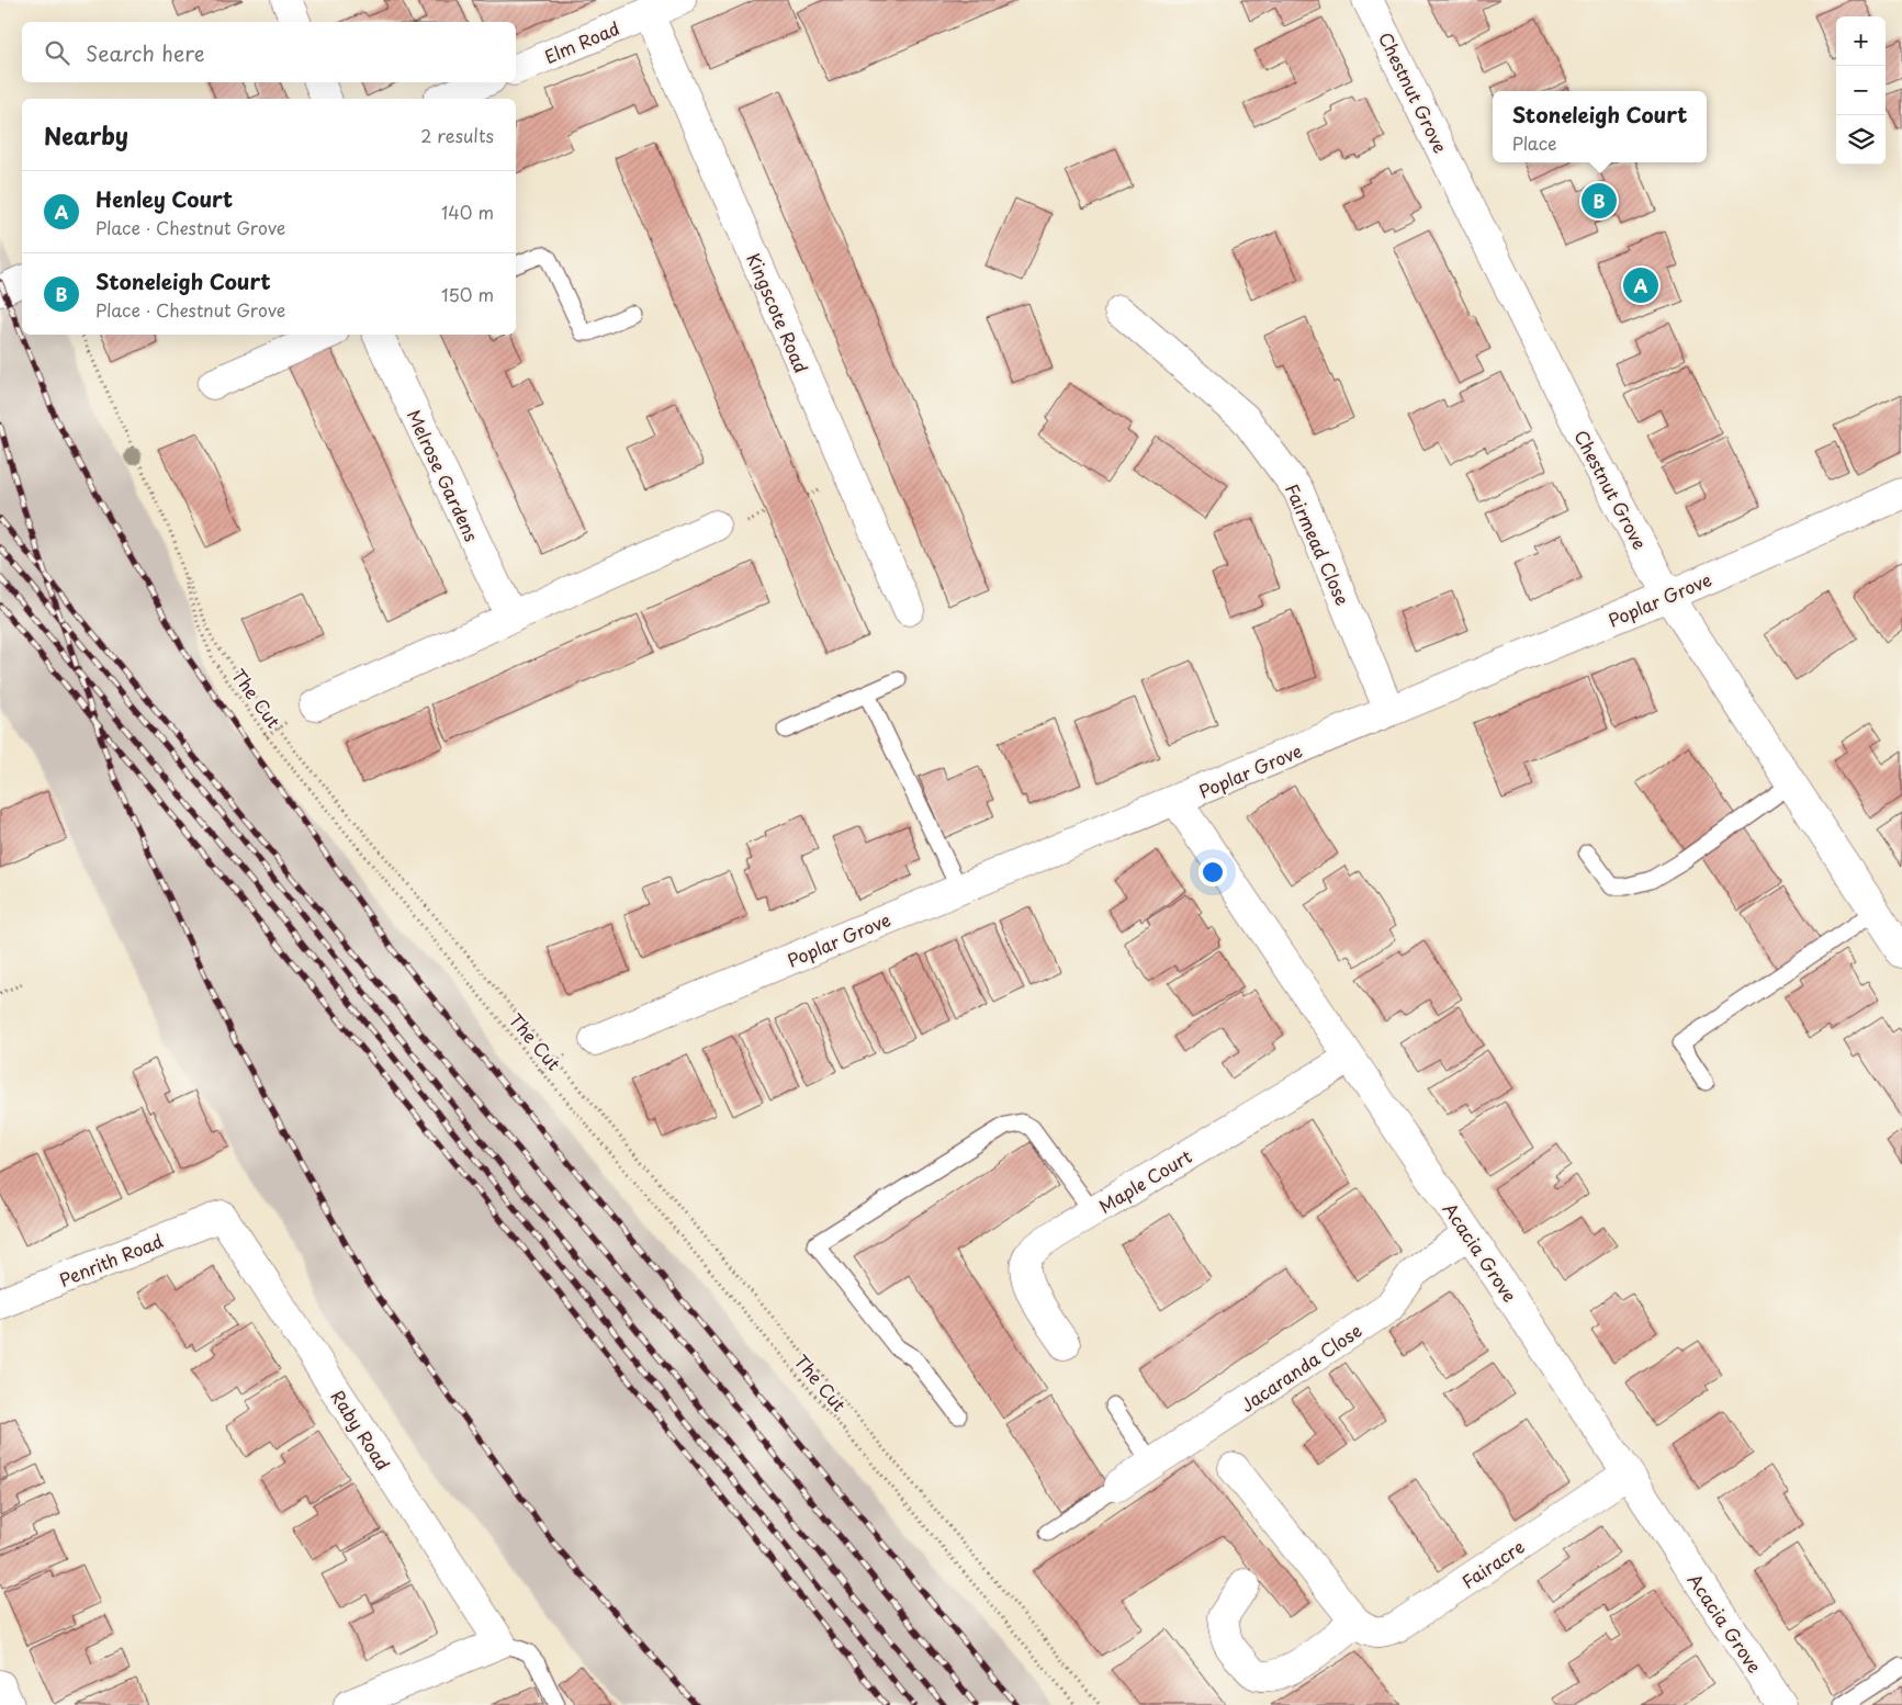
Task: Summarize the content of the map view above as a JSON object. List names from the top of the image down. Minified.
{"streets":{"street":["Elm Road","Chestnut Grove","Kingscote Road","Melrose Gardens","Fairmead Close","Poplar Grove","Maple Court","Acacia Grove","Penrith Road","Jacaranda Close","Raby Road","Fairacre"],"path":["The Cut"]},"crossings":[["Elm Road","Kingscote Road"],["Chestnut Grove","Poplar Grove"],["Fairmead Close","Poplar Grove"],["Poplar Grove","Acacia Grove"],["Maple Court","Acacia Grove"],["Acacia Grove","Jacaranda Close"],["Acacia Grove","Fairacre"],["Penrith Road","Raby Road"]],"page":{"map_buttons":["+","−"],"search":"Search here","popup":["Stoneleigh Court","Place"],"heading":["Nearby","2 results"],"list":[{"mark":"A","name":"Henley Court","note":"Place · Chestnut Grove","value":"140 m"},{"mark":"B","name":"Stoneleigh Court","note":"Place · Chestnut Grove","value":"150 m"}],"pins":["B","A"]}}
